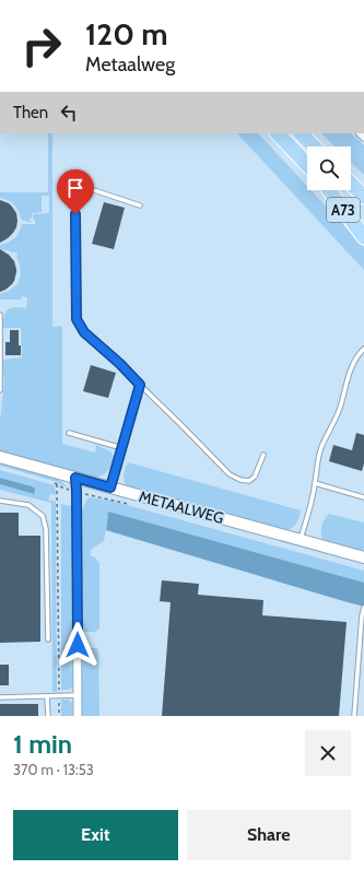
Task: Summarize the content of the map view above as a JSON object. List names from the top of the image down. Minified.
{"streets":{"highway":["A73"],"street":["METAALWEG"]},"page":{"turn":["120 m","Metaalweg"],"then":"Then","heading":["1 min","370 m · 13:53"],"buttons":["Exit","Share"]}}
